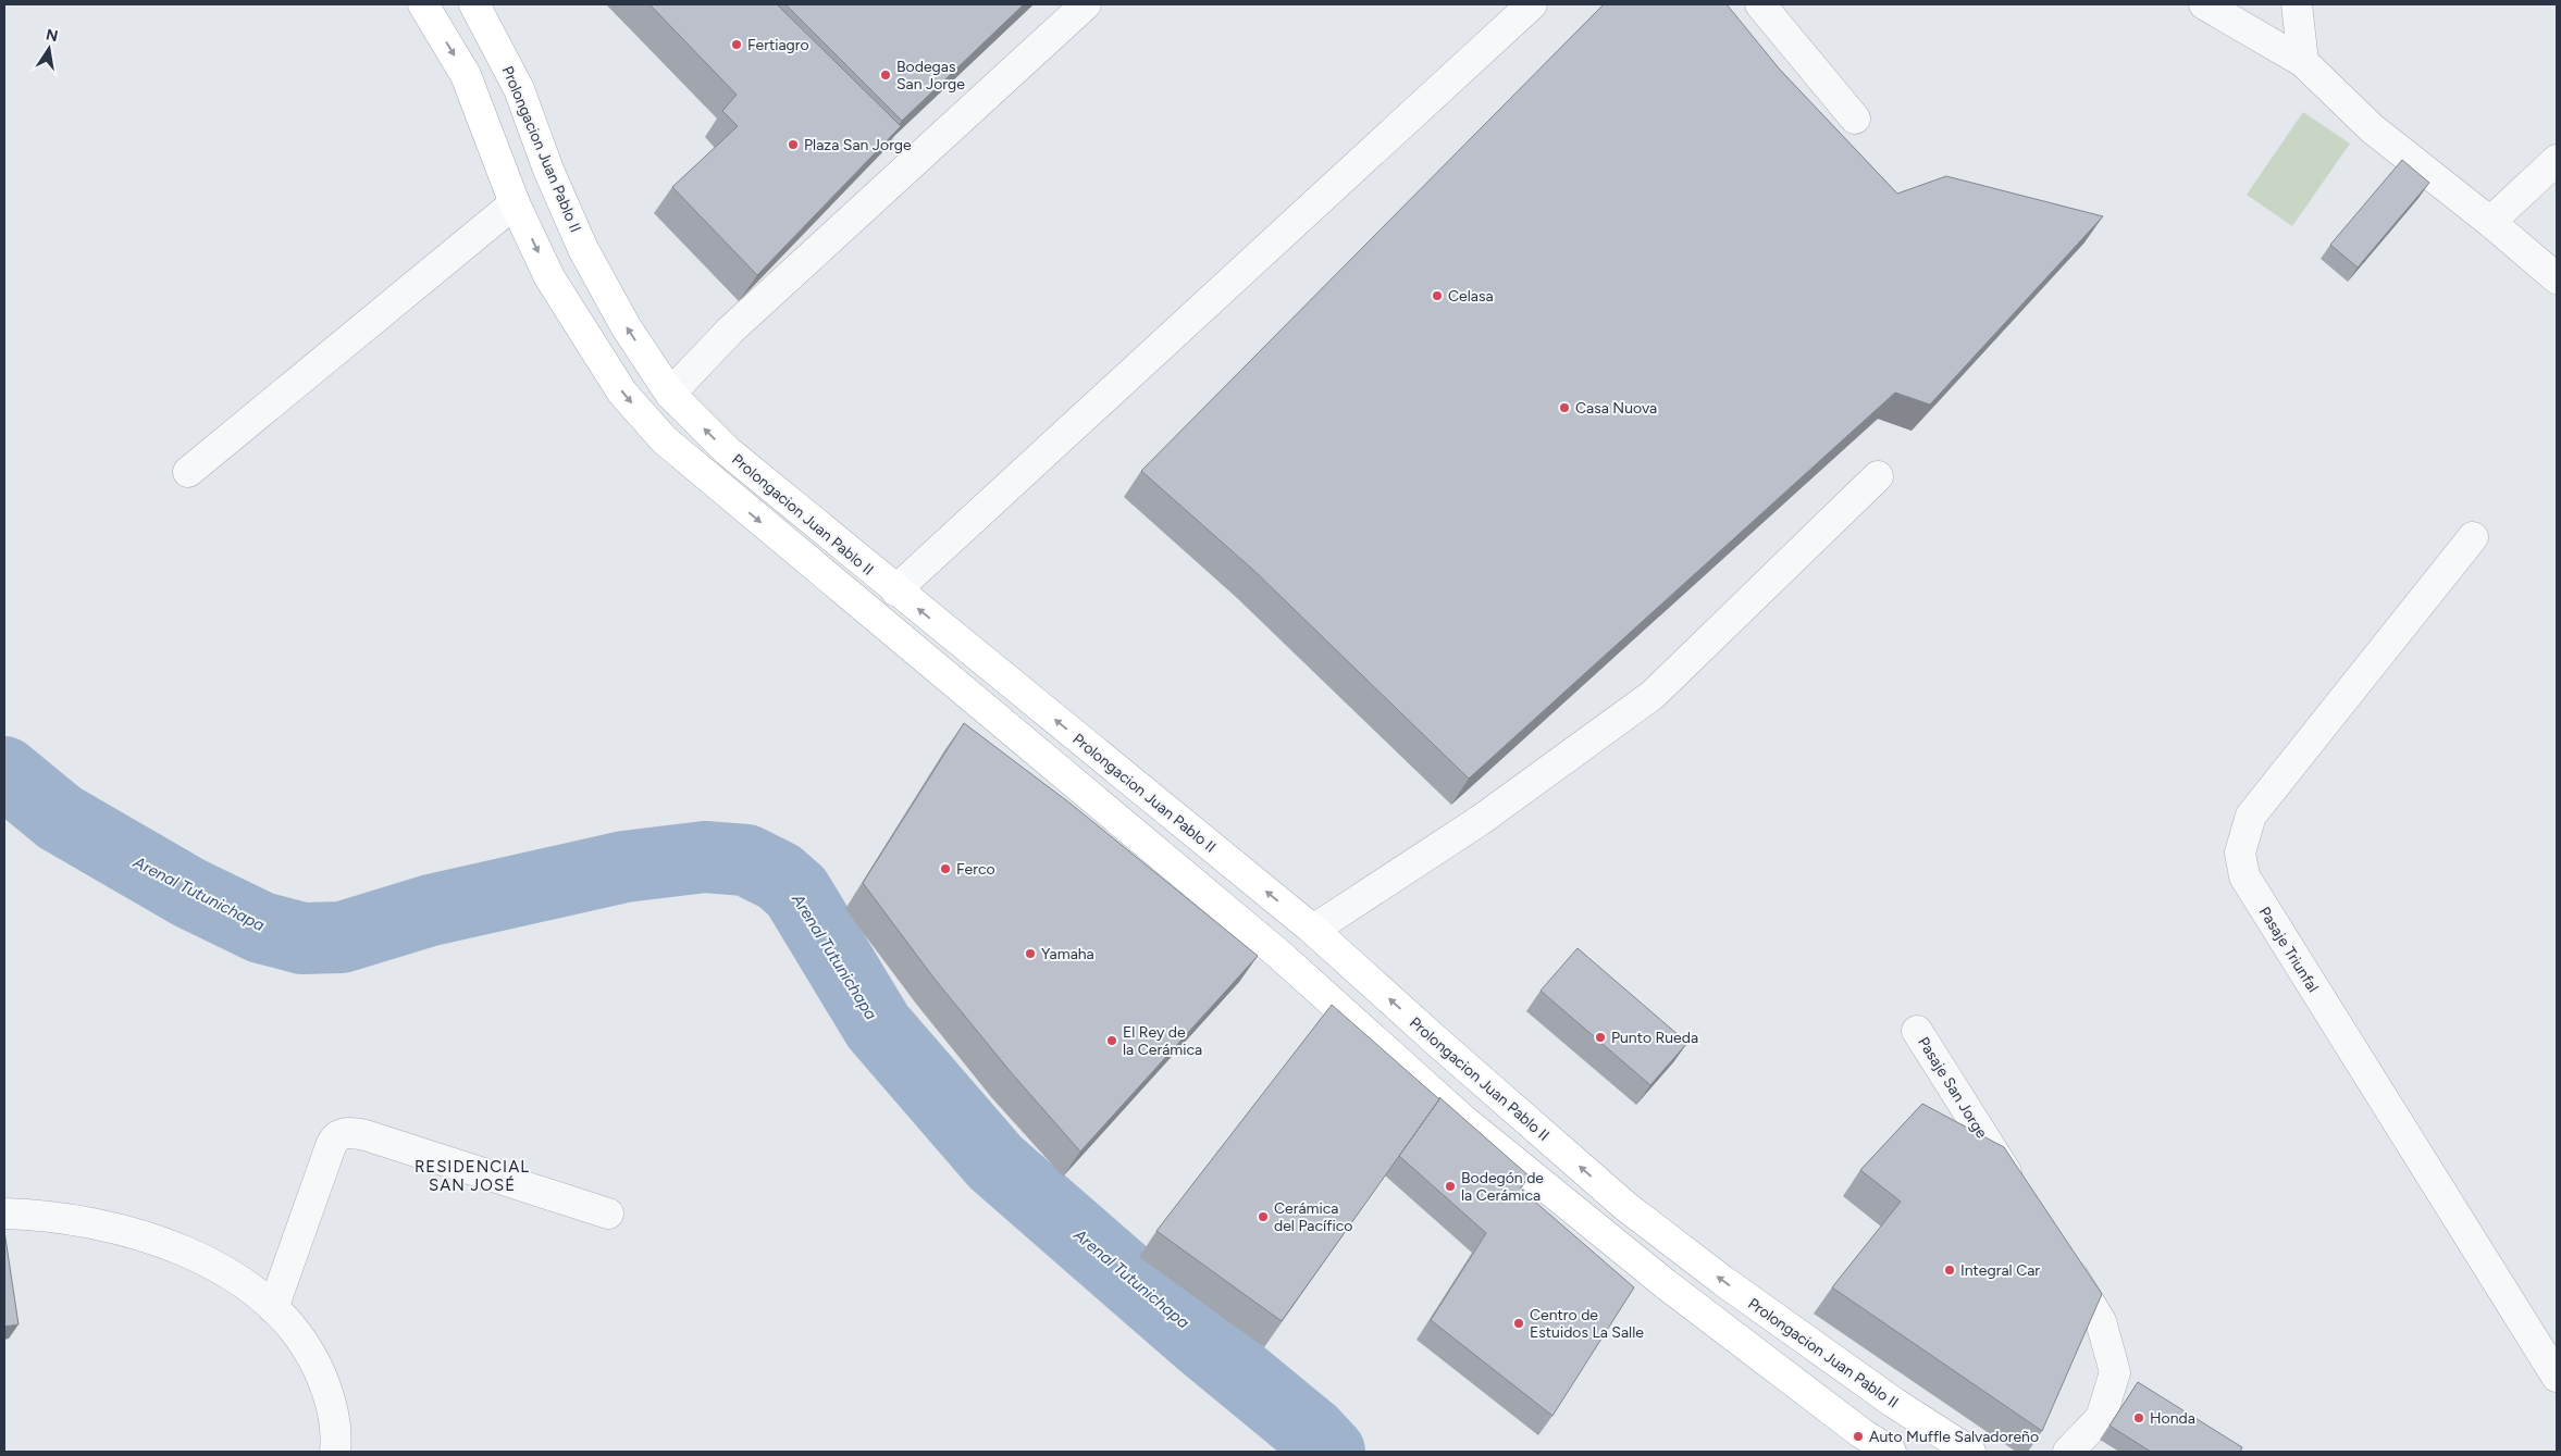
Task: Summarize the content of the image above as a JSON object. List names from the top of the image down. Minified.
{"streets":{"main road":["Prolongacion Juan Pablo II"],"street":["Pasaje Triunfal","Pasaje San Jorge"]},"districts":["RESIDENCIAL SAN JOSÉ"],"water":["Arenal Tutunichapa"],"places":["Fertiagro","Bodegas San Jorge","Plaza San Jorge","Celasa","Casa Nuova","Ferco","Yamaha","Punto Rueda","El Rey de la Cerámica","Bodegón de la Cerámica","Cerámica del Pacífico","Integral Car","Centro de Estuidos La Salle","Honda","Auto Muffle Salvadoreño"],"north":"top"}
